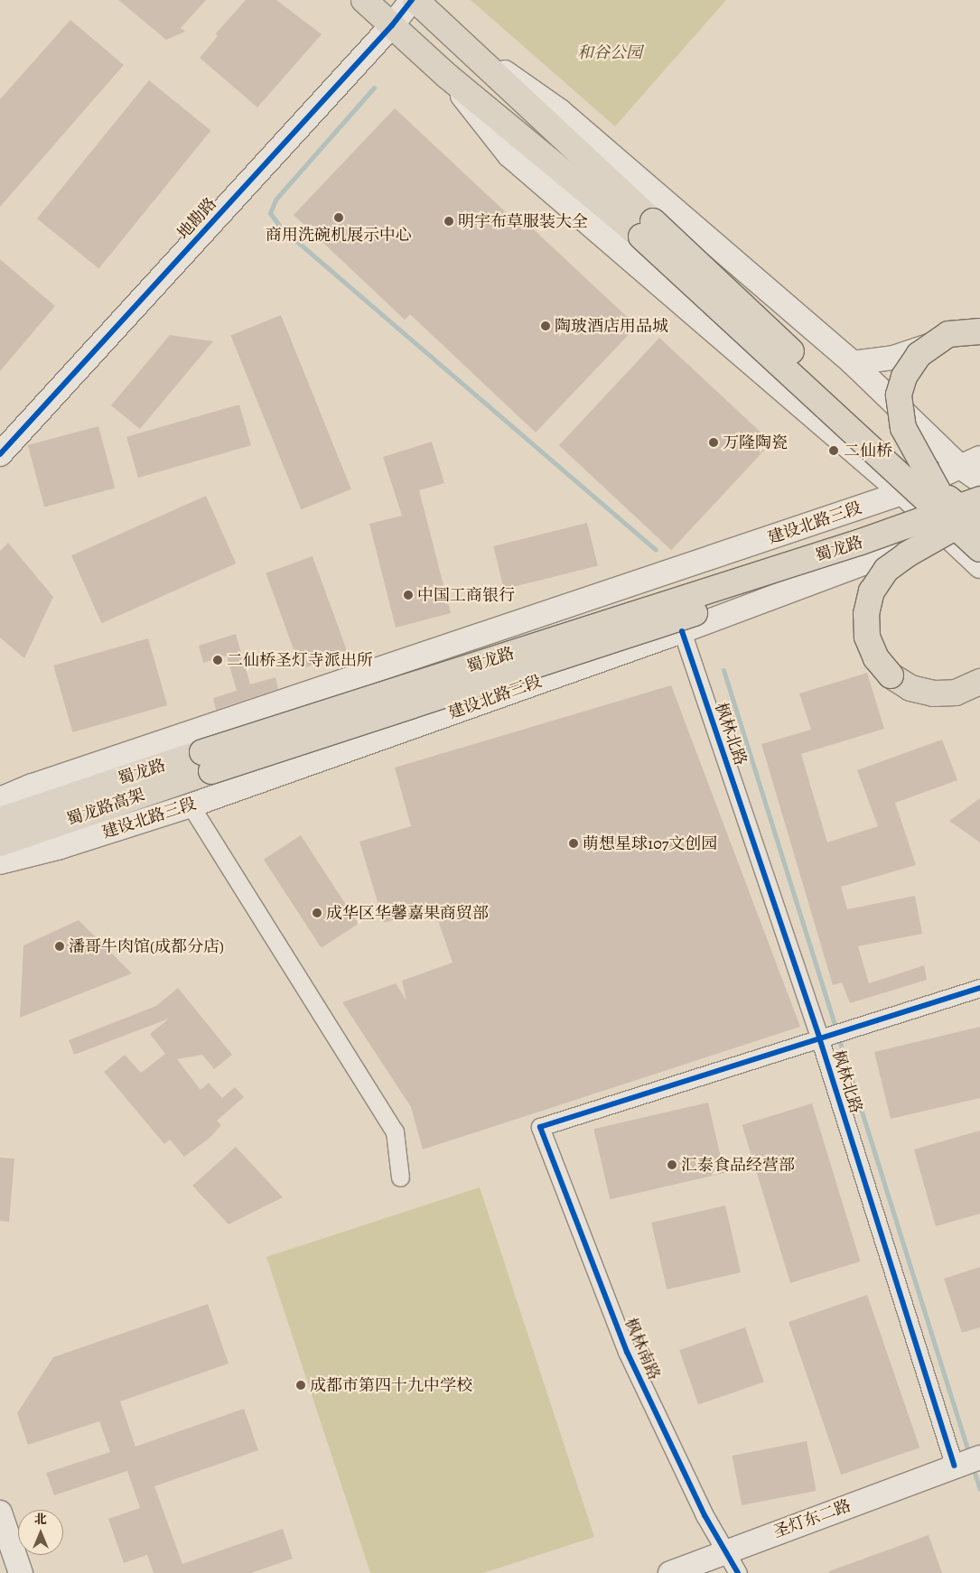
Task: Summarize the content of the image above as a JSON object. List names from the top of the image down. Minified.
{"streets":{"main road":["地勘路","建设北路三段","蜀龙路","蜀龙路高架","圣灯东二路"],"street":["枫林北路","枫林南路"]},"crossings":[["建设北路三段","蜀龙路"],["建设北路三段","枫林北路"],["蜀龙路","蜀龙路高架"],["枫林北路","枫林南路"],["枫林北路","圣灯东二路"],["枫林南路","圣灯东二路"]],"parks":["和谷公园"],"places":["商用洗碗机展示中心","明宇布草服装大全","陶玻酒店用品城","万隆陶瓷","二仙桥","中国工商银行","二仙桥圣灯寺派出所","萌想星球107文创园","成华区华馨嘉果商贸部","潘哥牛肉馆(成都分店)","汇泰食品经营部","成都市第四十九中学校"],"north":"top"}
